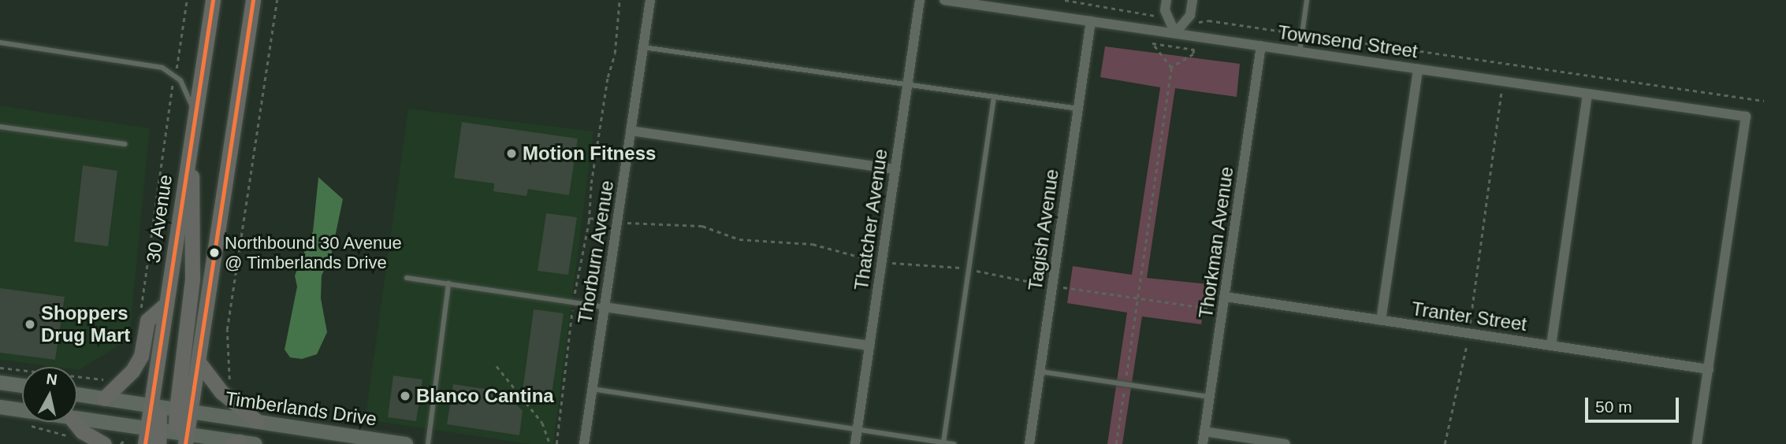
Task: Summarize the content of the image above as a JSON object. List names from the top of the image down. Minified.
{"streets":{"main road":["30 Avenue"],"street":["Townsend Street","Thatcher Avenue","Tagish Avenue","Thorkman Avenue","Thorburn Avenue","Tranter Street","Timberlands Drive"]},"crossings":[["Townsend Street","Tagish Avenue"],["Townsend Street","Thorkman Avenue"],["Townsend Street","Tranter Street"],["30 Avenue","Timberlands Drive"],["Thorkman Avenue","Tranter Street"]],"places":["Motion Fitness","Northbound 30 Avenue @ Timberlands Drive","Shoppers Drug Mart","Blanco Cantina"],"scale_bar":"50 m","north":"top"}
